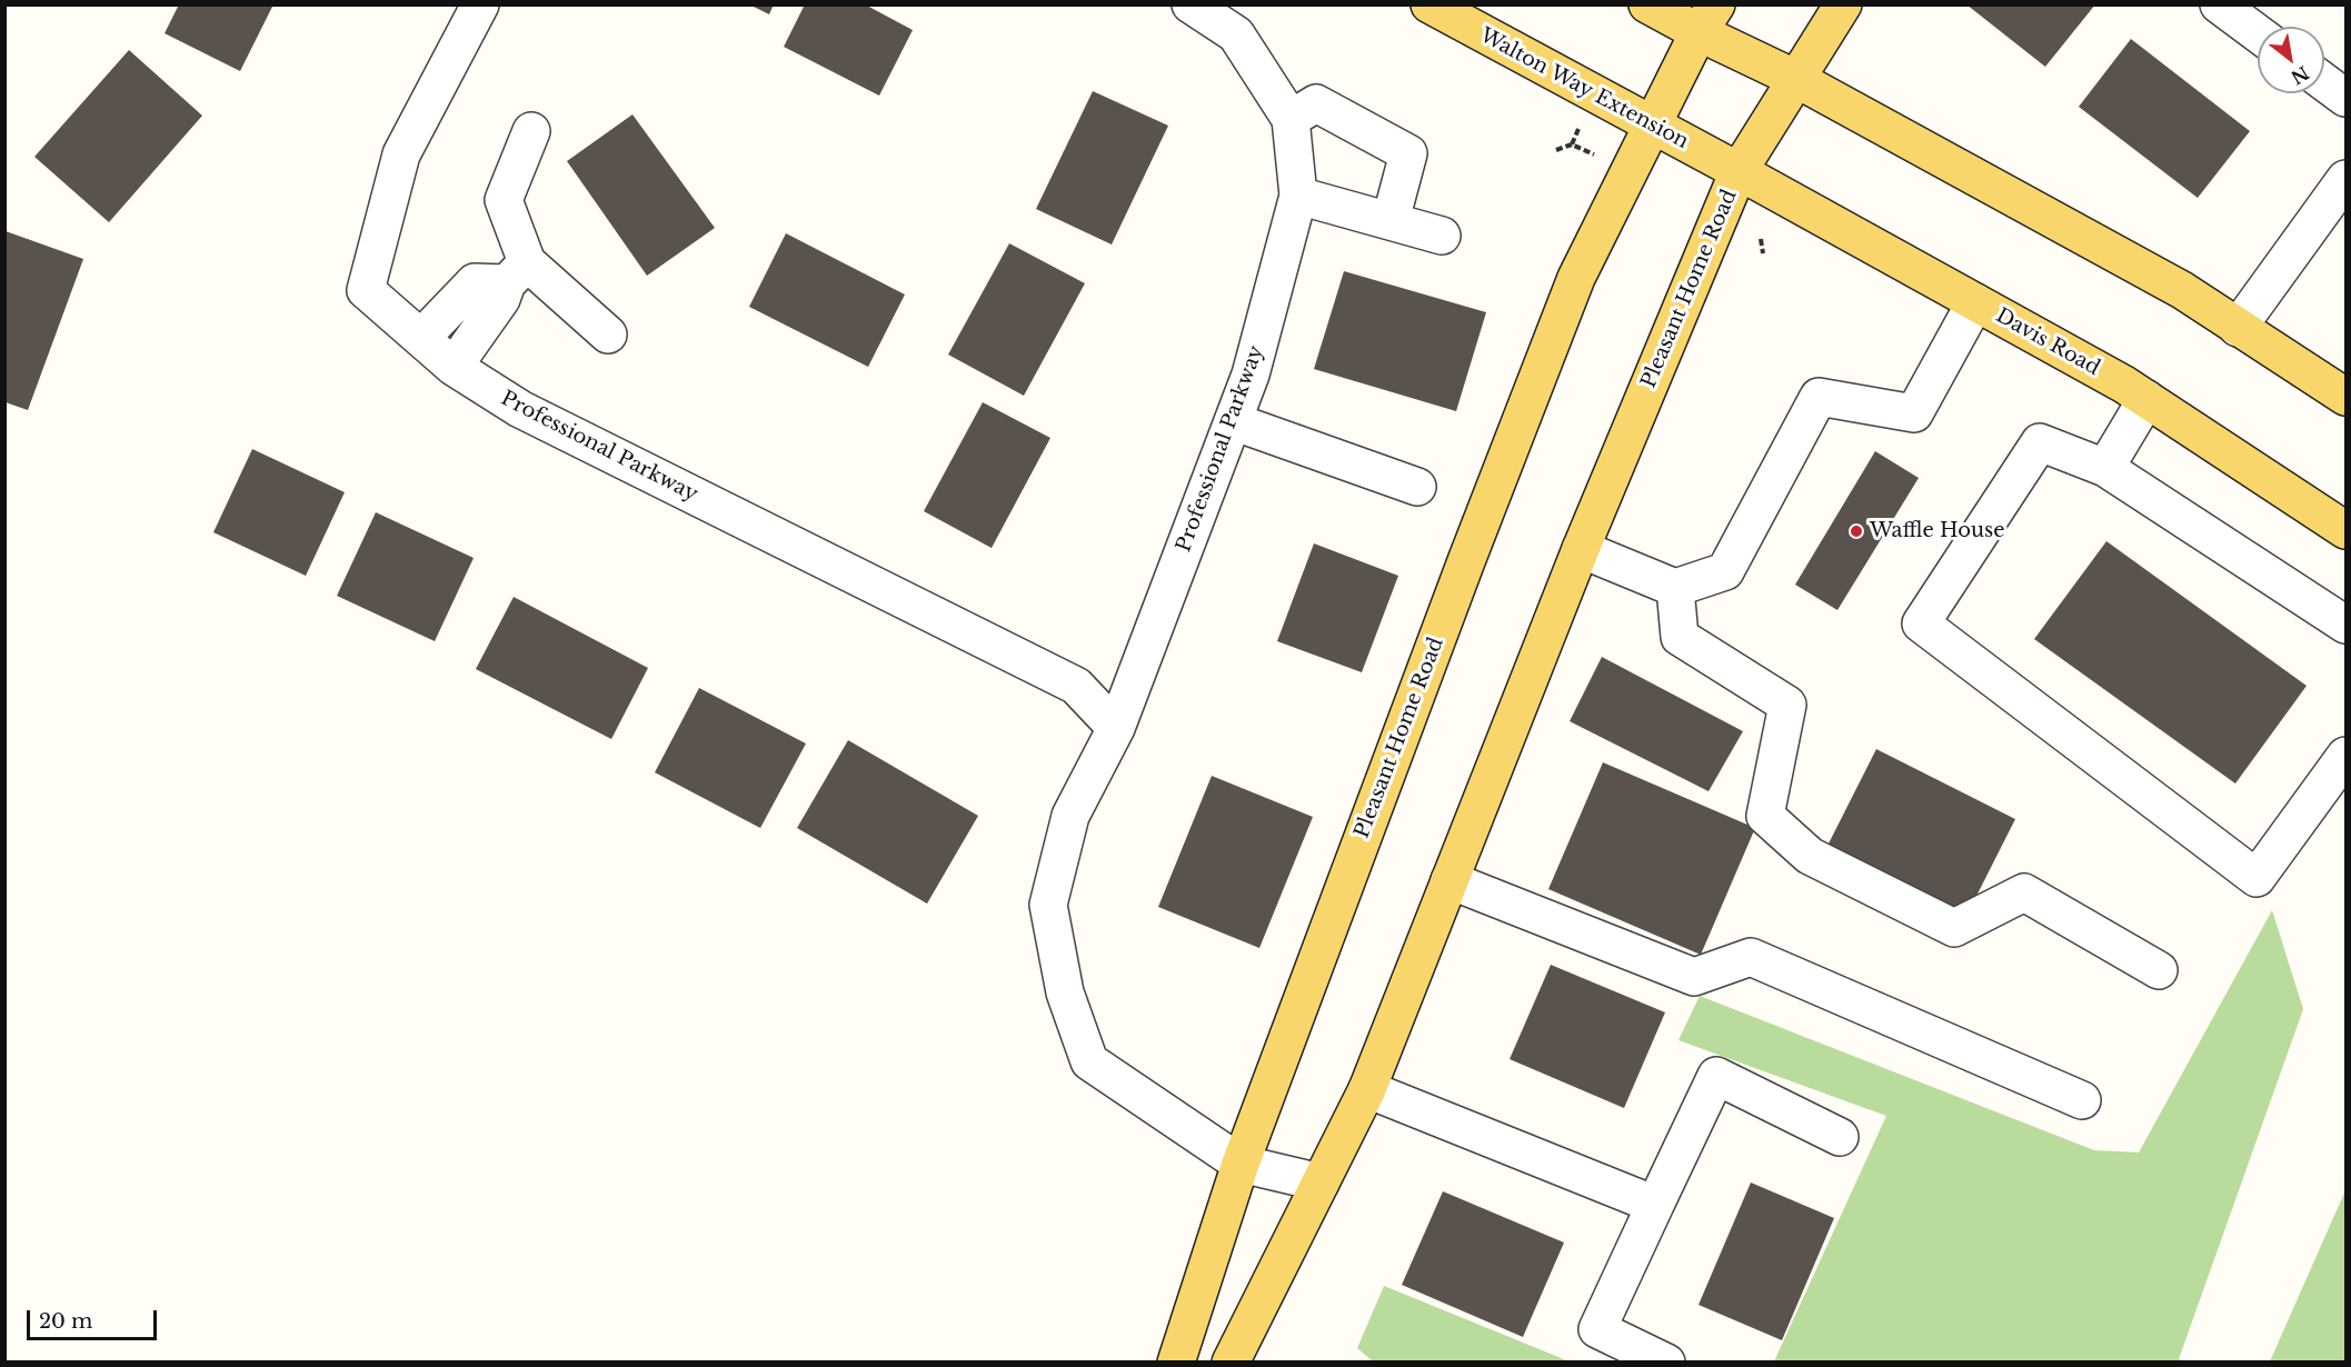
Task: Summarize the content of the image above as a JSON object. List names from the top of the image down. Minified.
{"streets":{"main road":["Walton Way Extension","Pleasant Home Road","Davis Road"],"street":["Professional Parkway"]},"crossings":[["Walton Way Extension","Pleasant Home Road"],["Walton Way Extension","Davis Road"],["Pleasant Home Road","Davis Road"],["Pleasant Home Road","Professional Parkway"]],"places":["Waffle House"],"scale_bar":"20 m","north":"bottom right"}
